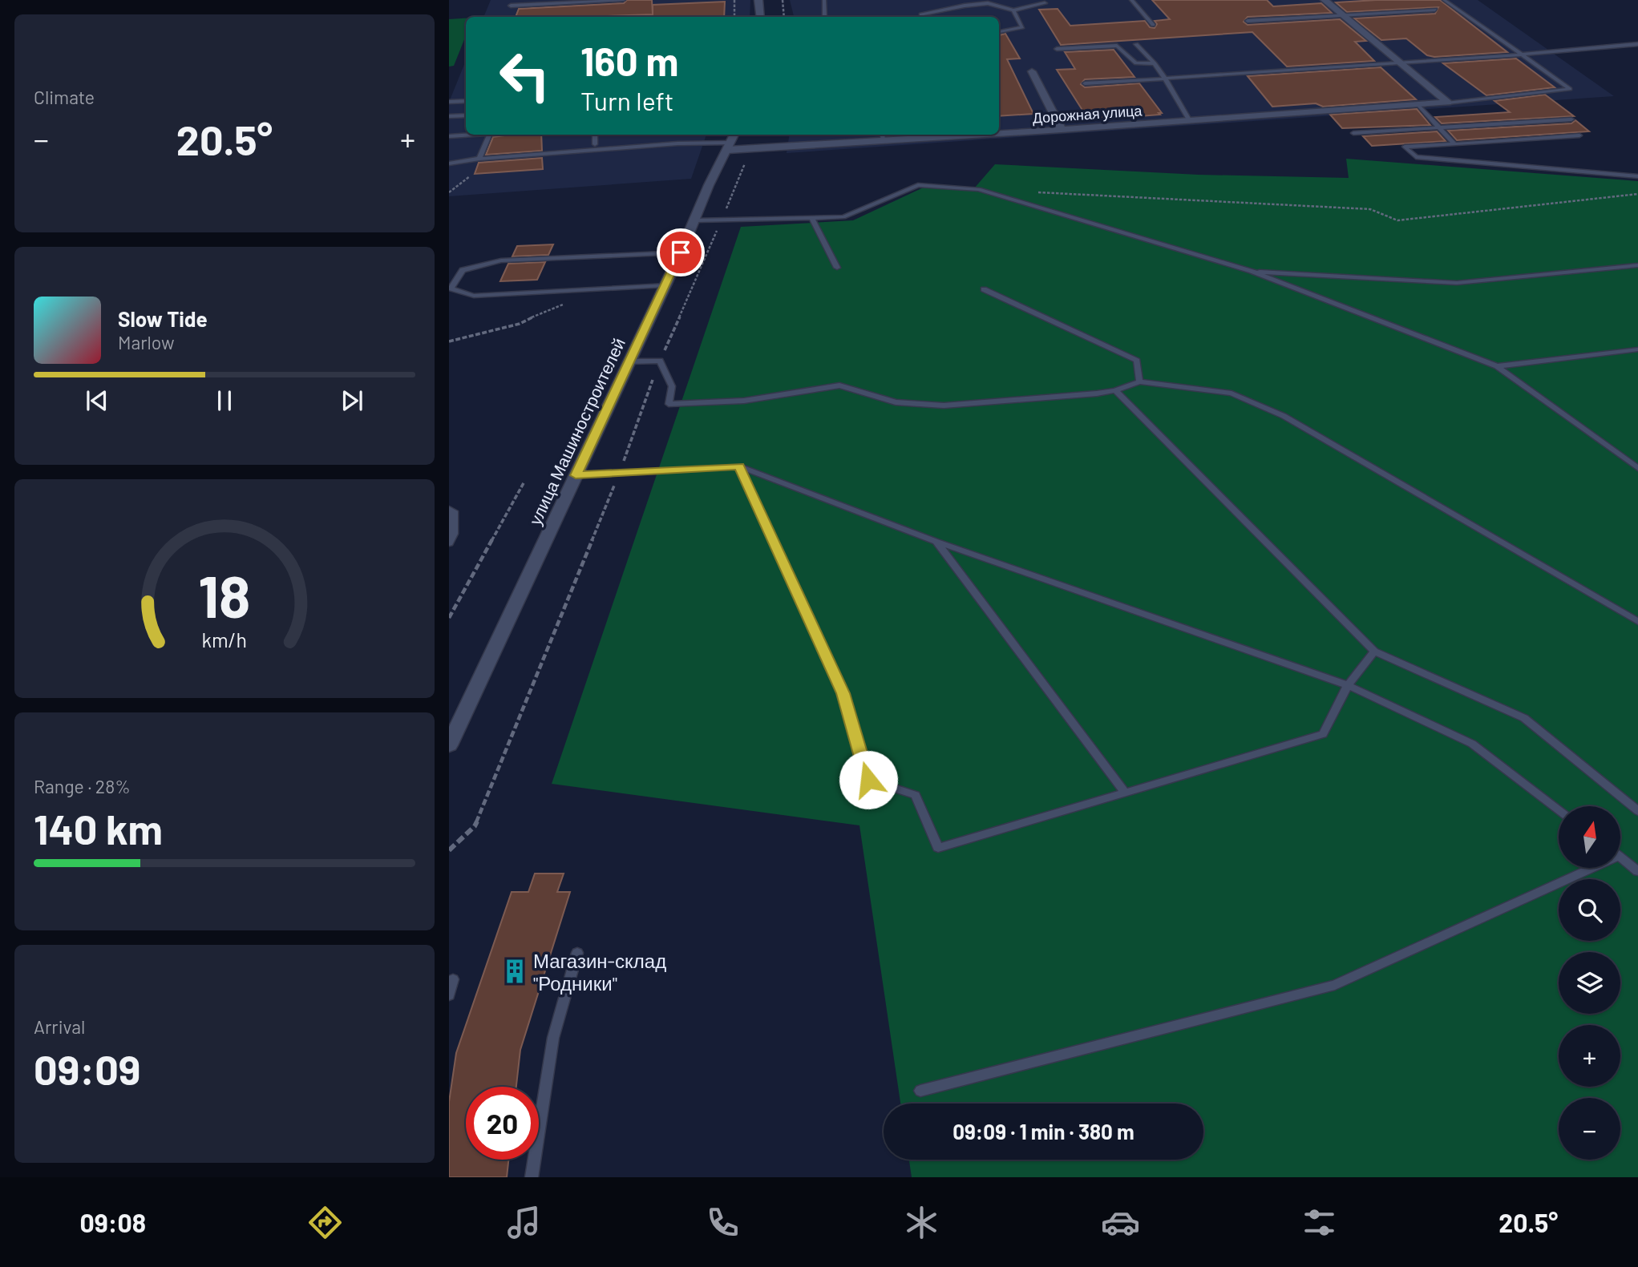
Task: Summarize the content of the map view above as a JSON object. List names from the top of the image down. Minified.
{"streets":{"street":["Дорожная улица","улица Машиностроителей"]},"crossings":[["Дорожная улица","улица Машиностроителей"]],"places":{"building":["Магазин-склад \"Родники\""]},"north":"top","page":{"tile":["Climate",["Range · 28%","140 km"],["Arrival","09:09"]],"turn":["160 m","Turn left"],"heat":["−","20.5°","+"],"song":["Slow Tide","Marlow"],"map_buttons":["+","−"],"limit":"20","trip":"09:09 · 1 min · 380 m","tabs":["09:08","20.5°"],"gauge":["18","km/h"]}}
